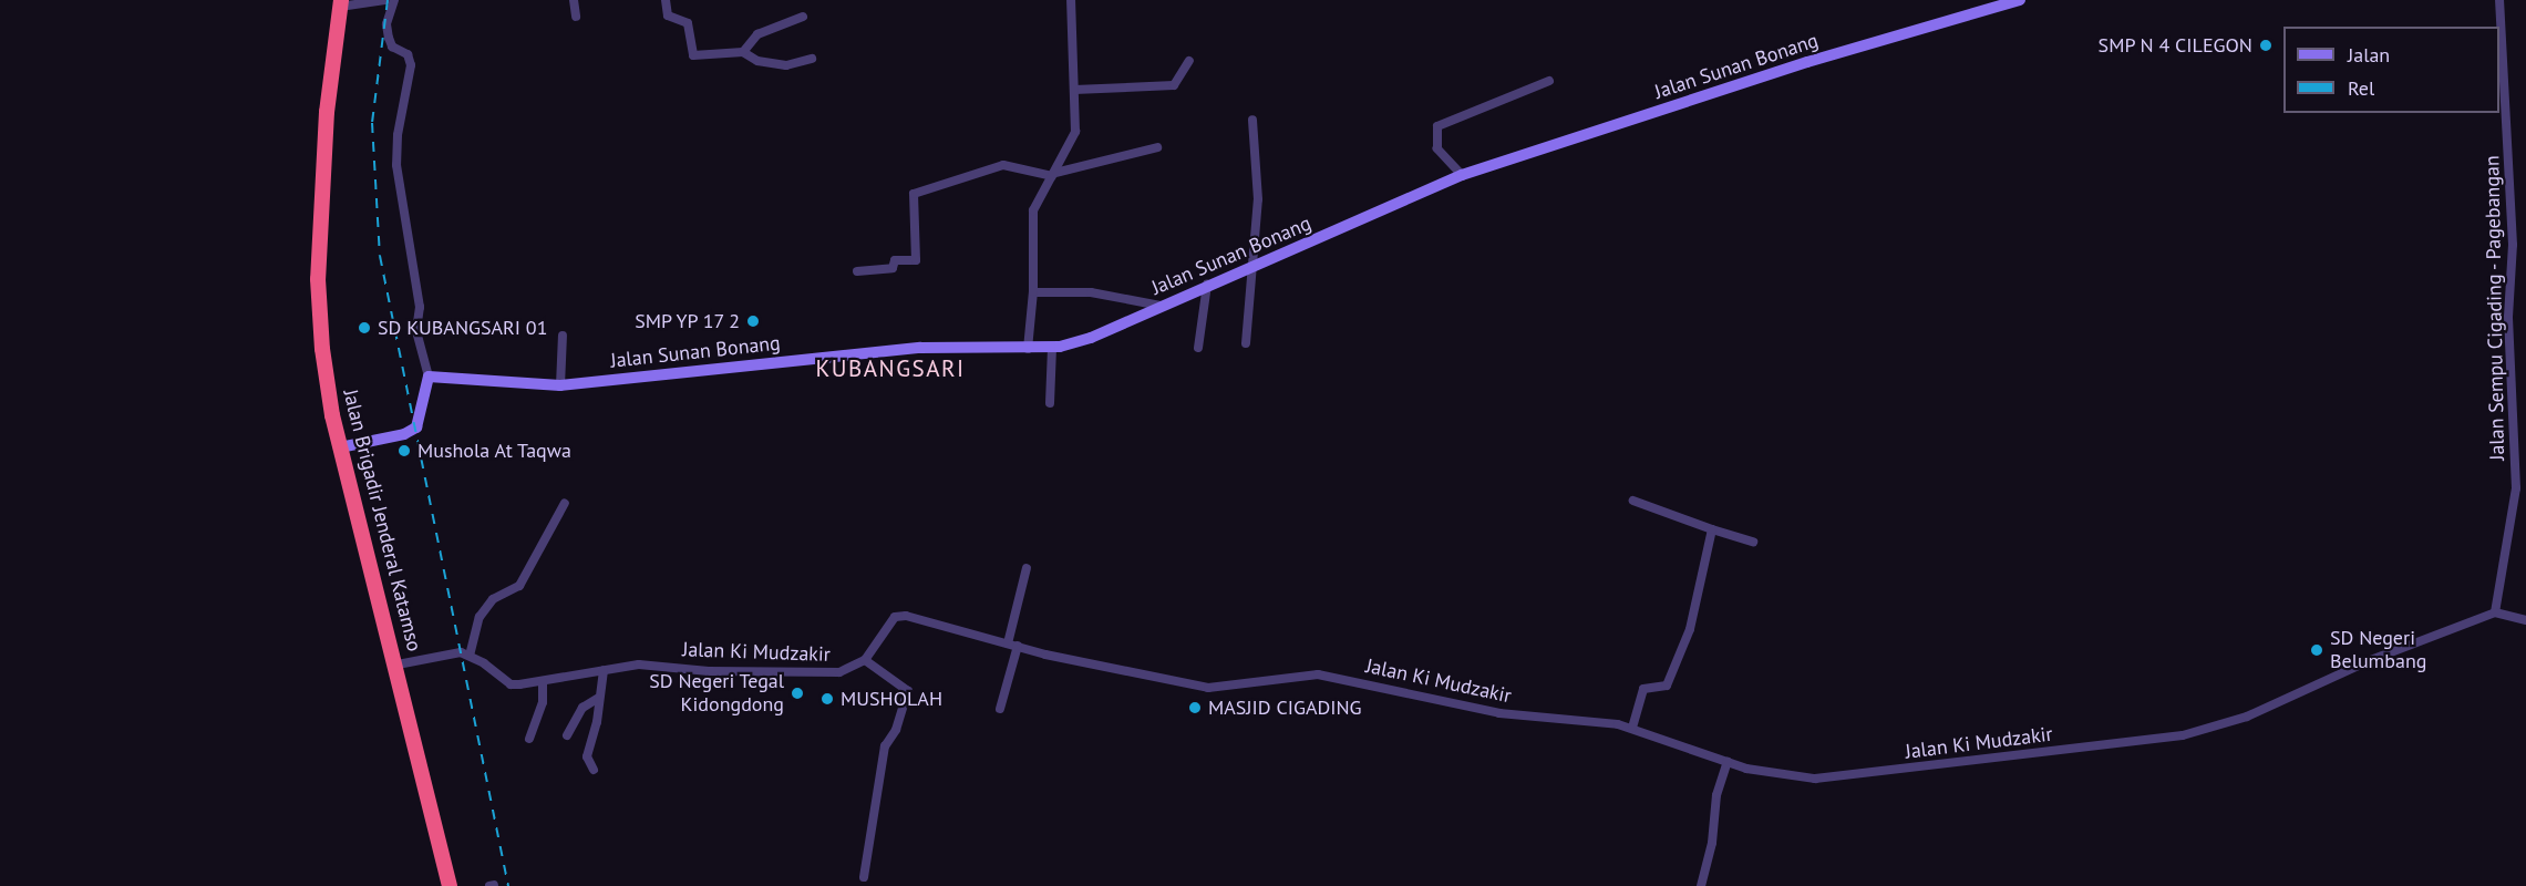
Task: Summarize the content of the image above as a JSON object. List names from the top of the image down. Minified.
{"streets":{"highway":["Jalan Brigadir Jenderal Katamso"],"street":["Jalan Sunan Bonang","Jalan Sempu Cigading - Pagebangan","Jalan Ki Mudzakir"]},"crossings":[["Jalan Sempu Cigading - Pagebangan","Jalan Ki Mudzakir"]],"districts":["KUBANGSARI"],"places":["SMP N 4 CILEGON","SMP YP 17 2","SD KUBANGSARI 01","Mushola At Taqwa","SD Negeri Belumbang","SD Negeri Tegal Kidongdong","MUSHOLAH","MASJID CIGADING"],"legend":["Jalan","Rel"]}
